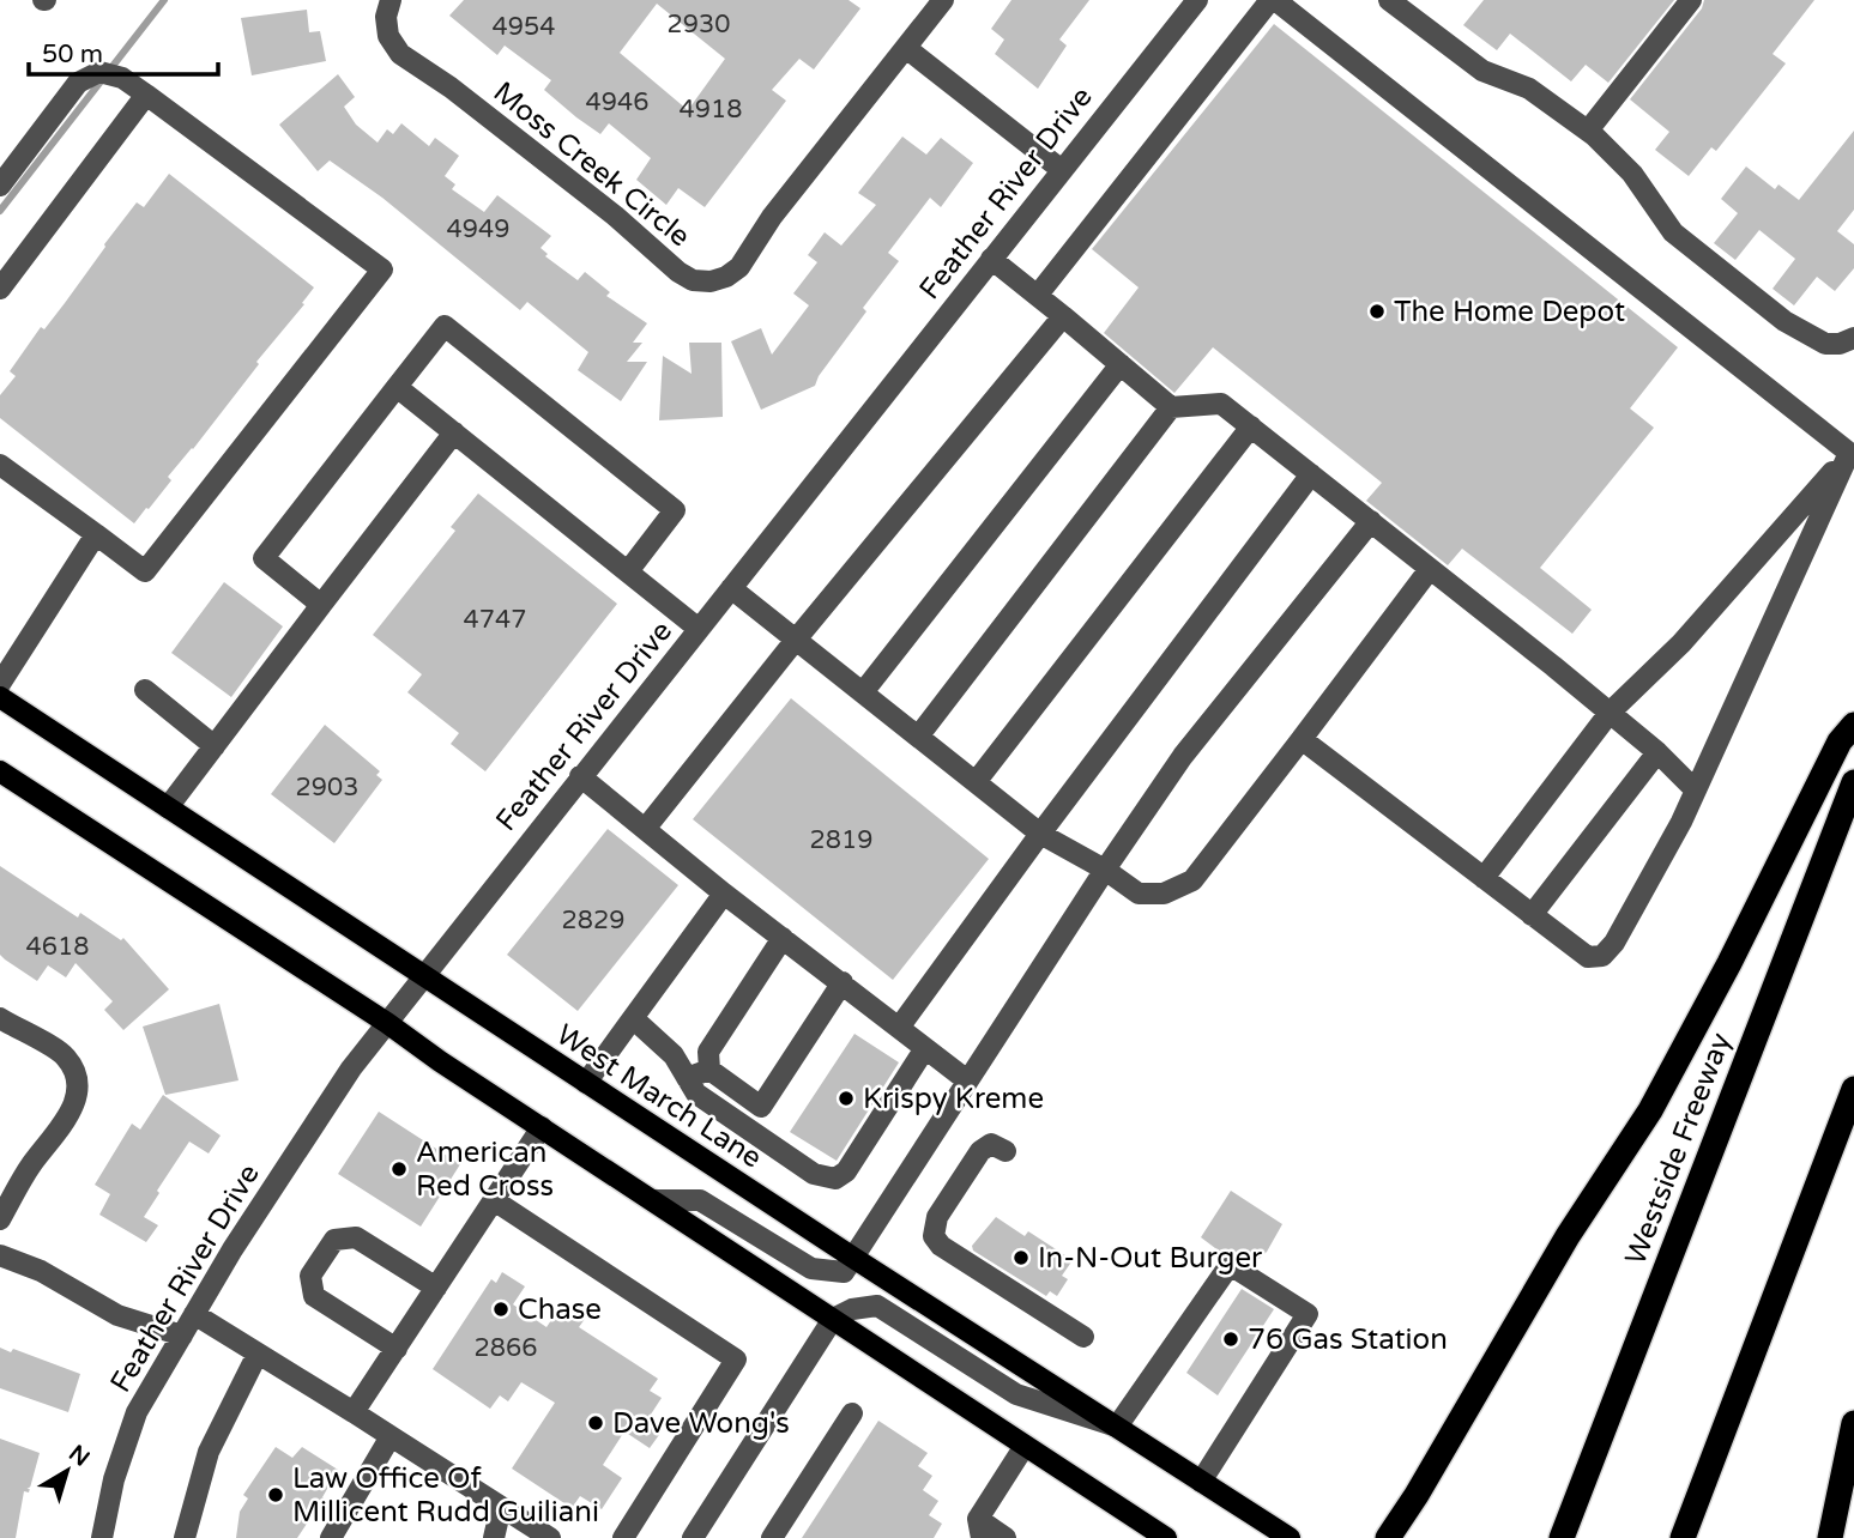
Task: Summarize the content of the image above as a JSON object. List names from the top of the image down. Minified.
{"streets":{"highway":["Westside Freeway"],"main road":["West March Lane"],"street":["Moss Creek Circle","Feather River Drive"]},"crossings":[["Feather River Drive","West March Lane"]],"places":["The Home Depot","Krispy Kreme","American Red Cross","In-N-Out Burger","Chase","76 Gas Station","Dave Wong's","Law Office Of Millicent Rudd Guiliani"],"house_numbers":["2930","4954","4946","4918","4949","4747","2903","2819","2829","4618","2866"],"scale_bar":"50 m","north":"top right"}
